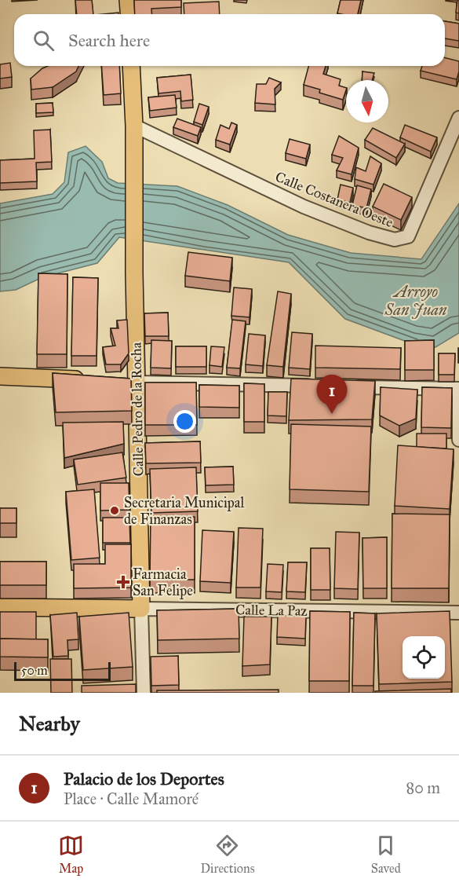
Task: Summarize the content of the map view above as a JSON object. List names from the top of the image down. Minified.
{"streets":{"main road":["Calle Pedro de la Rocha","Calle La Paz"],"street":["Calle Costanera Oeste"]},"crossings":[["Calle Costanera Oeste","Calle Pedro de la Rocha"],["Calle Pedro de la Rocha","Calle La Paz"]],"water":["Arroyo San Juan"],"places":{"other":["Secretaria Municipal de Finanzas"],"health":["Farmacia San Felipe"]},"scale_bar":"50 m","north":"bottom","page":{"search":"Search here","pins":"1","scale":"50 m","heading":"Nearby","list":[{"mark":"1","name":"Palacio de los Deportes","note":"Place · Calle Mamoré","value":"80 m"}],"nav":["Map","Directions","Saved"]}}
